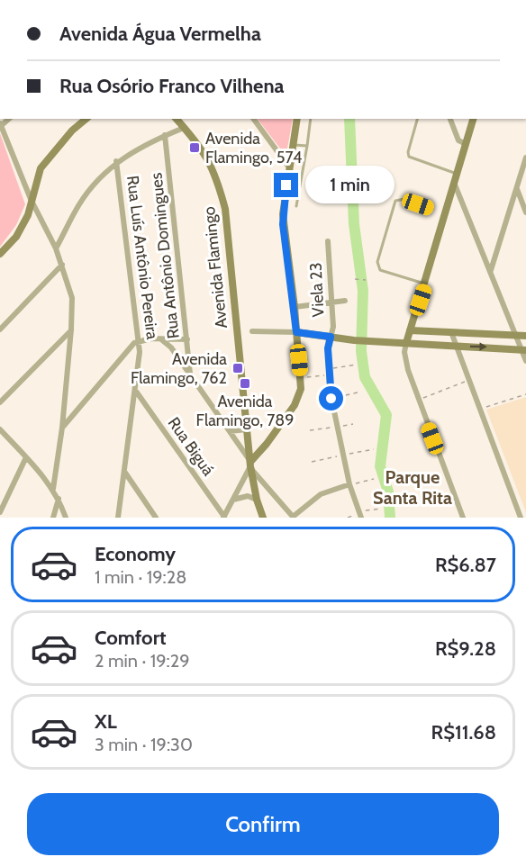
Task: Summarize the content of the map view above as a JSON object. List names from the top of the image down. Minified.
{"streets":{"street":["Rua Antônio Domingues","Rua Luís Antônio Pereira","Avenida Flamingo","Viela 23","Rua Biguá"]},"crossings":[["Rua Luís Antônio Pereira","Rua Biguá"]],"districts":["Parque Santa Rita"],"places":{"transit":["Avenida Flamingo, 574","Avenida Flamingo, 762","Avenida Flamingo, 789"]},"page":{"banner":["Avenida Água Vermelha","Rua Osório Franco Vilhena"],"bubble":"1 min","list":[{"name":"Economy","note":"1 min · 19:28","value":"R$6.87"},{"name":"Comfort","note":"2 min · 19:29","value":"R$9.28"},{"name":"XL","note":"3 min · 19:30","value":"R$11.68"}],"buttons":"Confirm"}}
